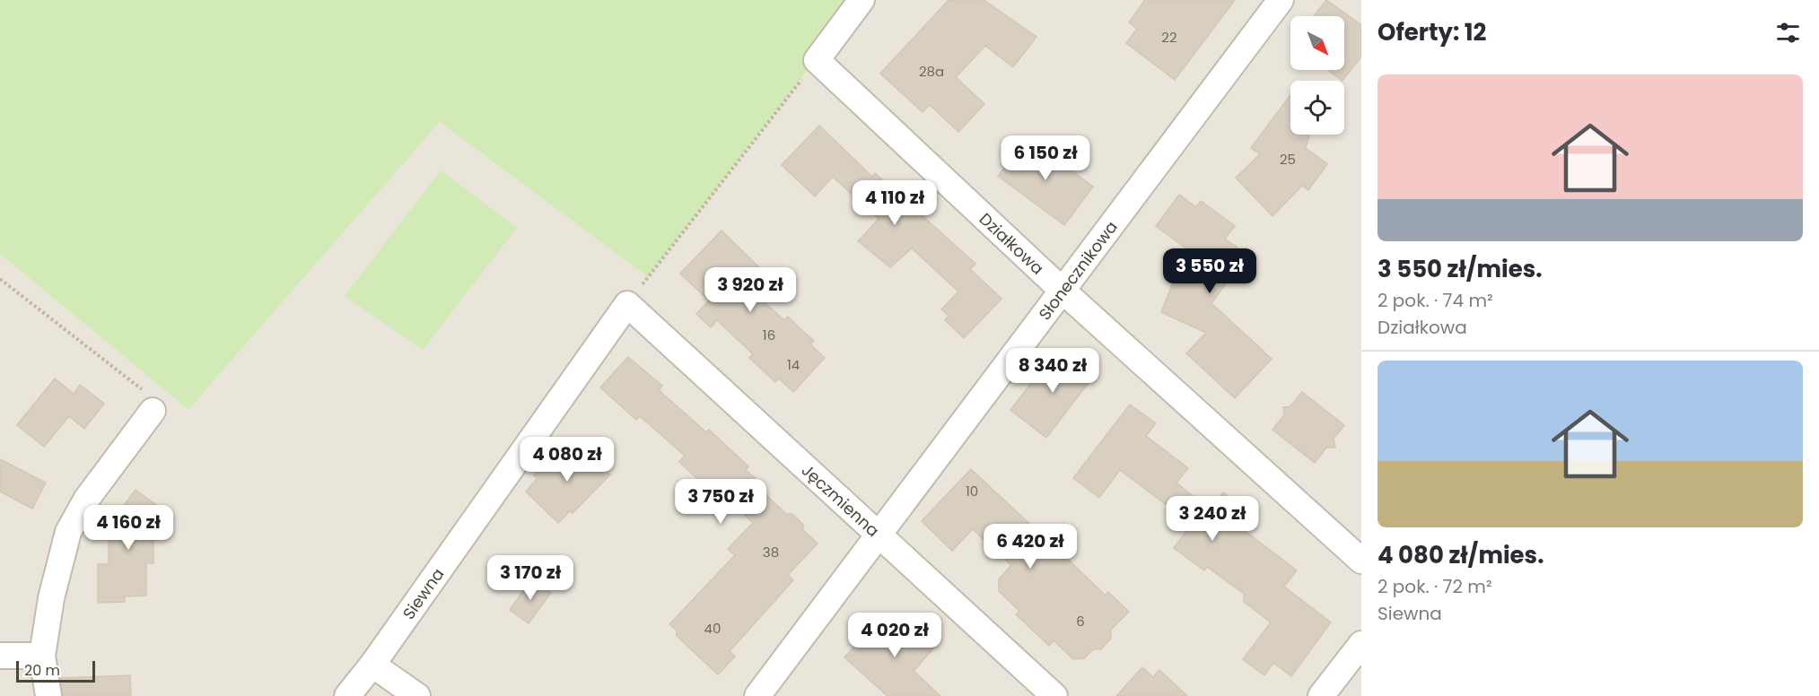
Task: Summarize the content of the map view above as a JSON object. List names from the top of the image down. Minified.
{"streets":{"street":["Działkowa","Słonecznikowa","Jęczmienna","Siewna"]},"crossings":[["Działkowa","Słonecznikowa"],["Słonecznikowa","Jęczmienna"],["Jęczmienna","Siewna"]],"house_numbers":["22","28a","25","16","14","10","38","6","40"],"scale_bar":"20 m","north":"bottom right","page":{"heading":"Oferty: 12","list":[{"name":"3 550 zł/mies.","note":"2 pok. · 74 m² · Działkowa"},{"name":"4 080 zł/mies.","note":"2 pok. · 72 m² · Siewna"}],"price":["6 150 zł","4 110 zł","3 550 zł","3 920 zł","8 340 zł","4 080 zł","3 750 zł","3 240 zł","4 160 zł","6 420 zł","3 170 zł","4 020 zł"],"scale":"20 m"}}
